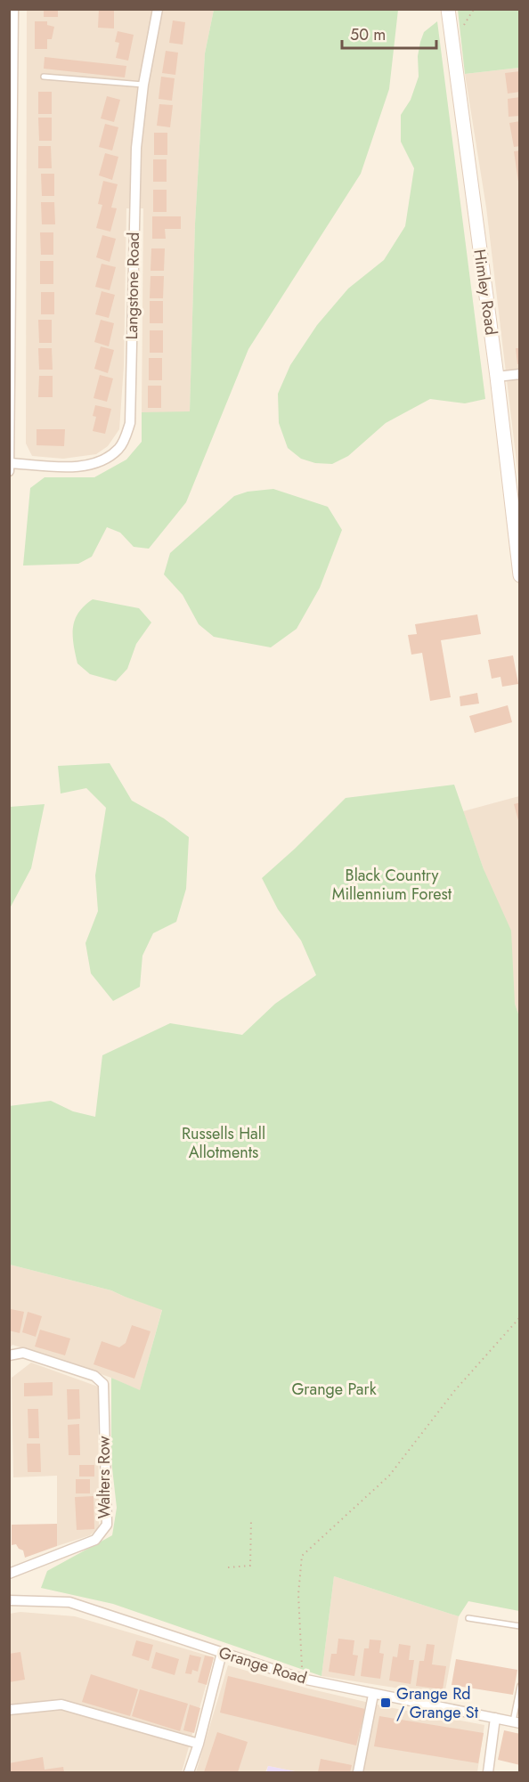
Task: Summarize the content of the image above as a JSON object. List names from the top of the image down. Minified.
{"streets":{"main road":["Himley Road"],"street":["Langstone Road","Walters Row","Grange Road"]},"parks":["Black Country Millennium Forest","Russells Hall Allotments","Grange Park"],"places":{"transit":["Grange Rd / Grange St"]},"scale_bar":"50 m"}
